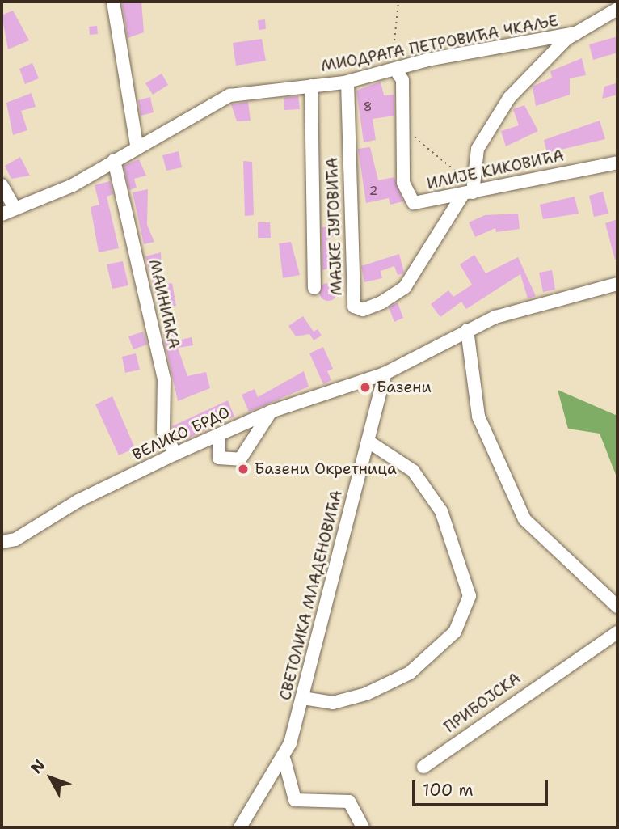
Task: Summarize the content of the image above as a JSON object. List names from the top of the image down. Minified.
{"streets":{"street":["МИОДРАГА ПЕТРОВИЋА ЧКАЉЕ","ИЛИЈЕ КИКОВИЋА","МАЈКЕ ЈУГОВИЋА","МАИНИЋКА","ВЕЛИКО БРДО","СВЕТОЛИКА МЛАДЕНОВИЋА","ПРИБОЈСКА"]},"crossings":[["МИОДРАГА ПЕТРОВИЋА ЧКАЉЕ","ИЛИЈЕ КИКОВИЋА"],["МИОДРАГА ПЕТРОВИЋА ЧКАЉЕ","МАЈКЕ ЈУГОВИЋА"],["МИОДРАГА ПЕТРОВИЋА ЧКАЉЕ","МАИНИЋКА"],["ИЛИЈЕ КИКОВИЋА","МАЈКЕ ЈУГОВИЋА"],["МАИНИЋКА","ВЕЛИКО БРДО"],["ВЕЛИКО БРДО","СВЕТОЛИКА МЛАДЕНОВИЋА"]],"places":["Базени","Базени Окретница"],"house_numbers":["8","2"],"scale_bar":"100 m","north":"top left"}
